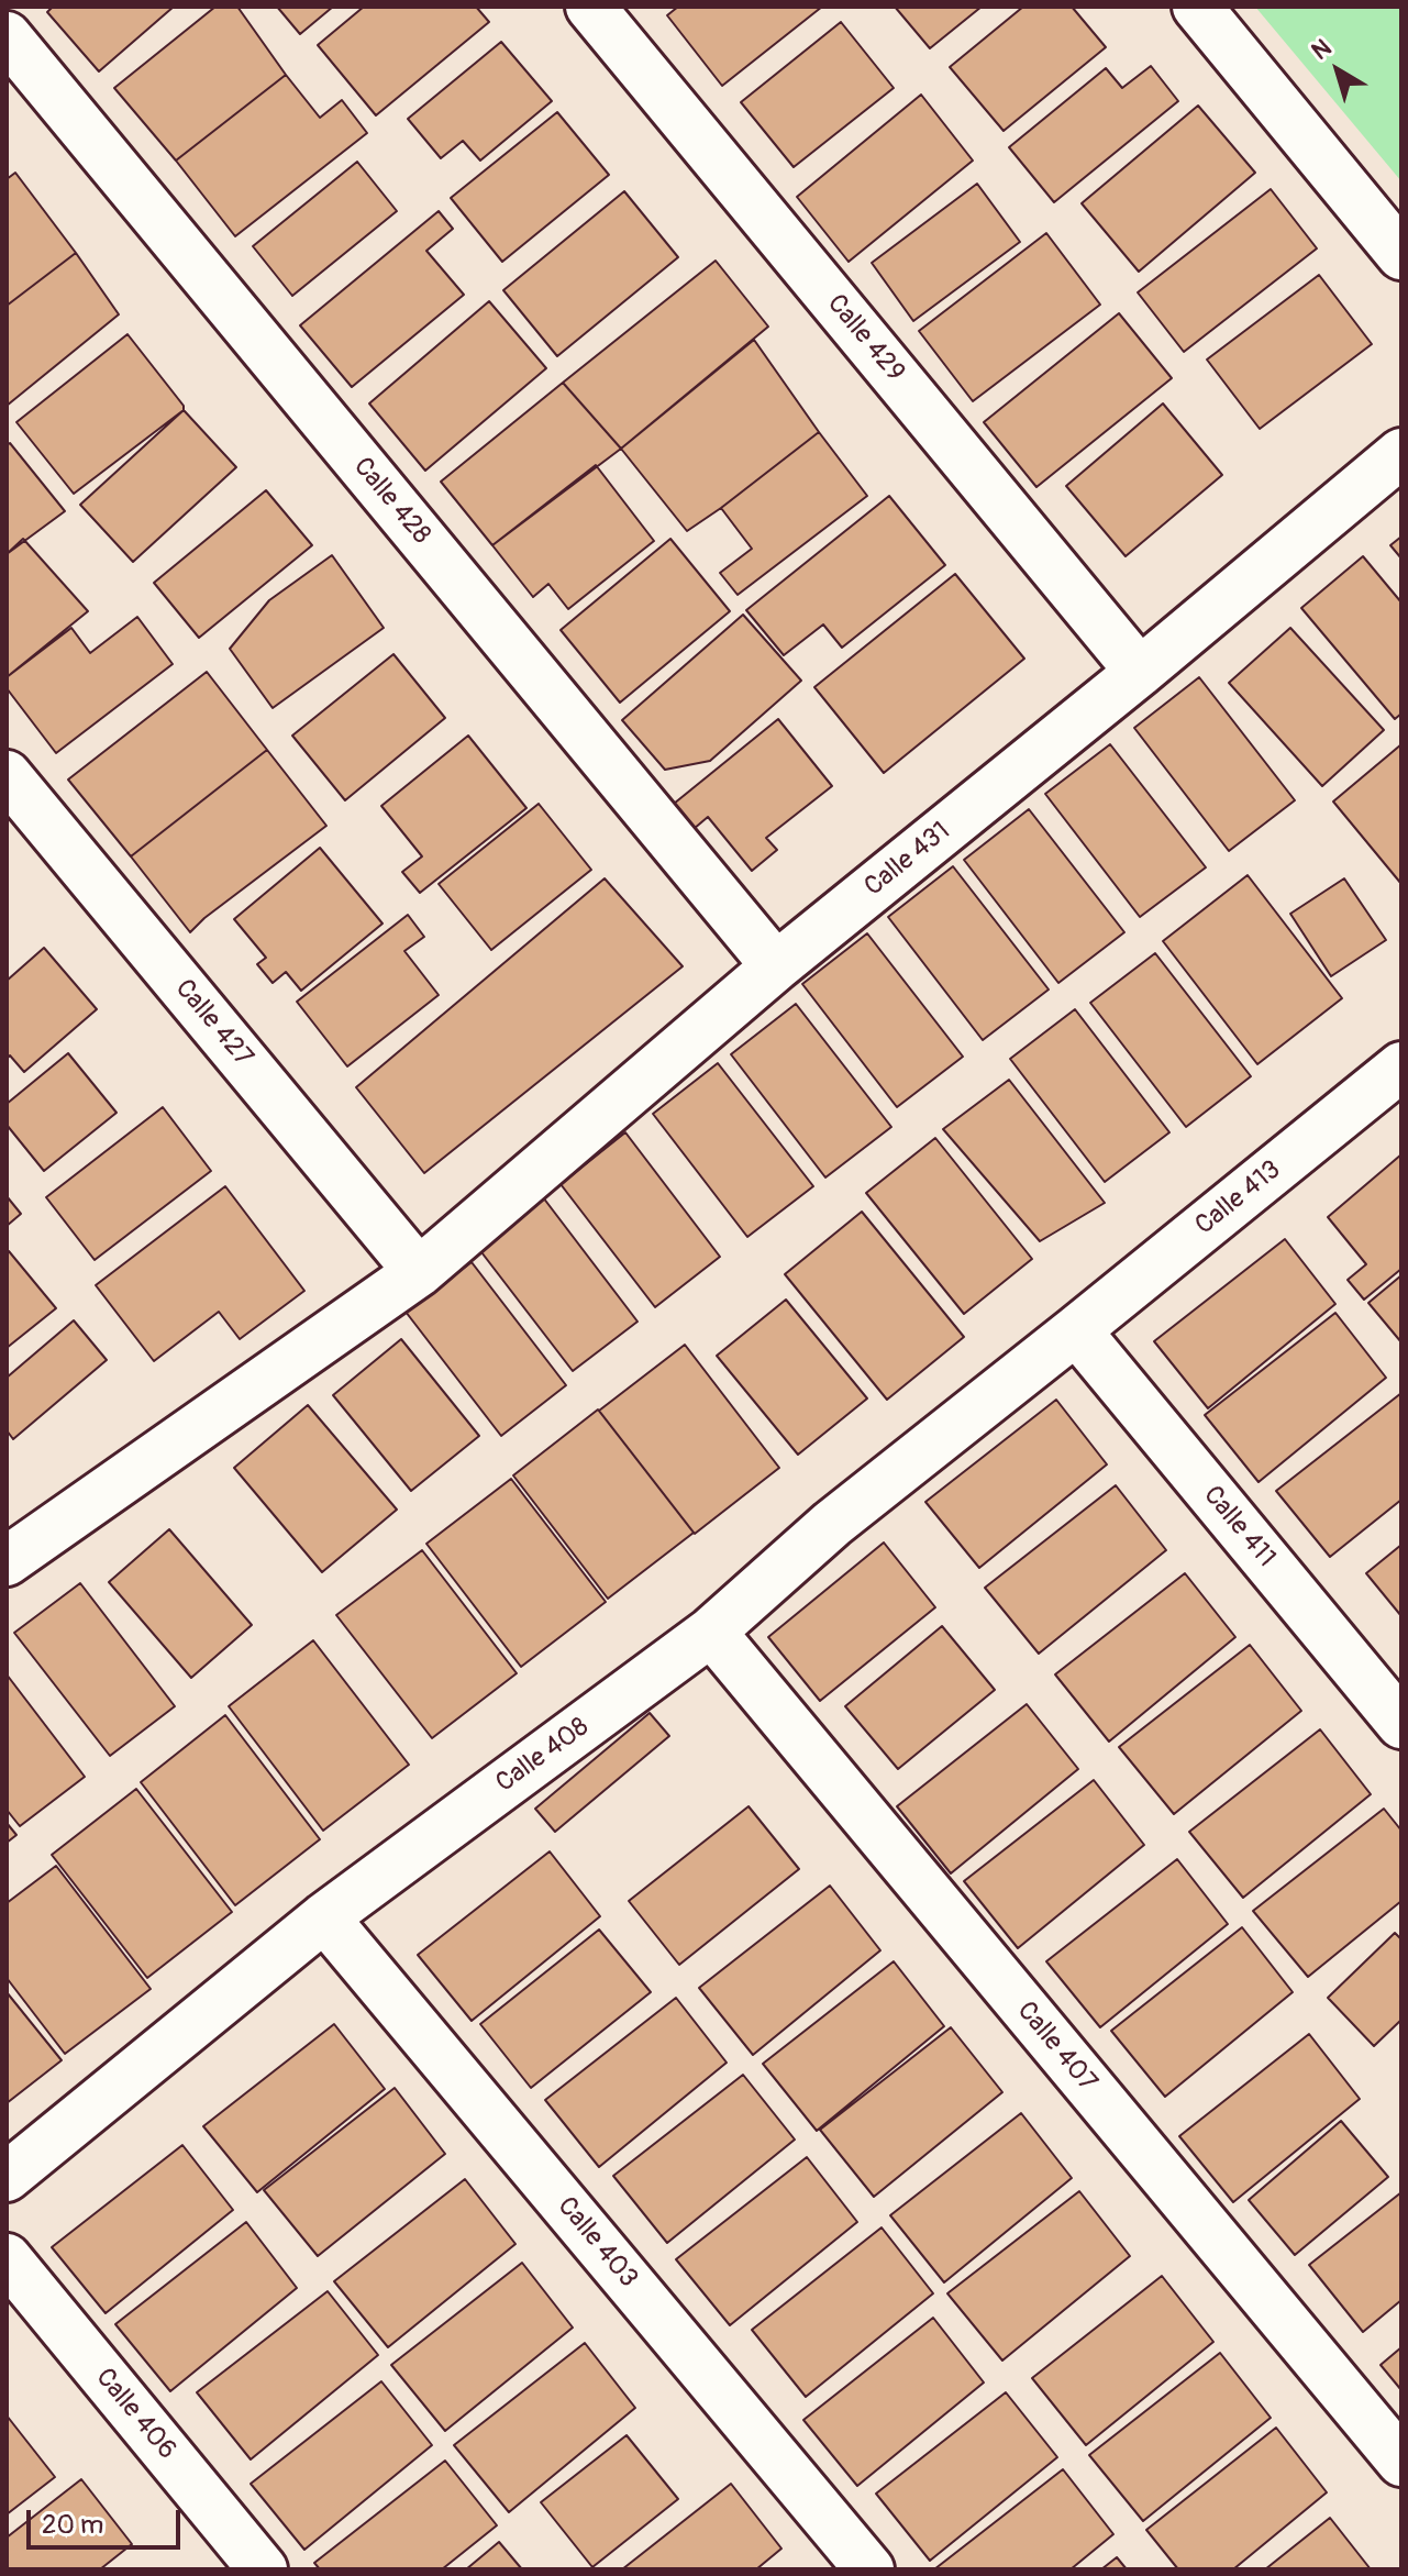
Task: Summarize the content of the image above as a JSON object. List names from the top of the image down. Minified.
{"streets":{"street":["Calle 429","Calle 428","Calle 431","Calle 427","Calle 413","Calle 411","Calle 408","Calle 407","Calle 403","Calle 406"]},"crossings":[["Calle 429","Calle 431"],["Calle 428","Calle 431"],["Calle 431","Calle 427"],["Calle 413","Calle 411"],["Calle 413","Calle 408"],["Calle 411","Calle 408"],["Calle 408","Calle 407"],["Calle 408","Calle 403"]],"scale_bar":"20 m","north":"top left"}
